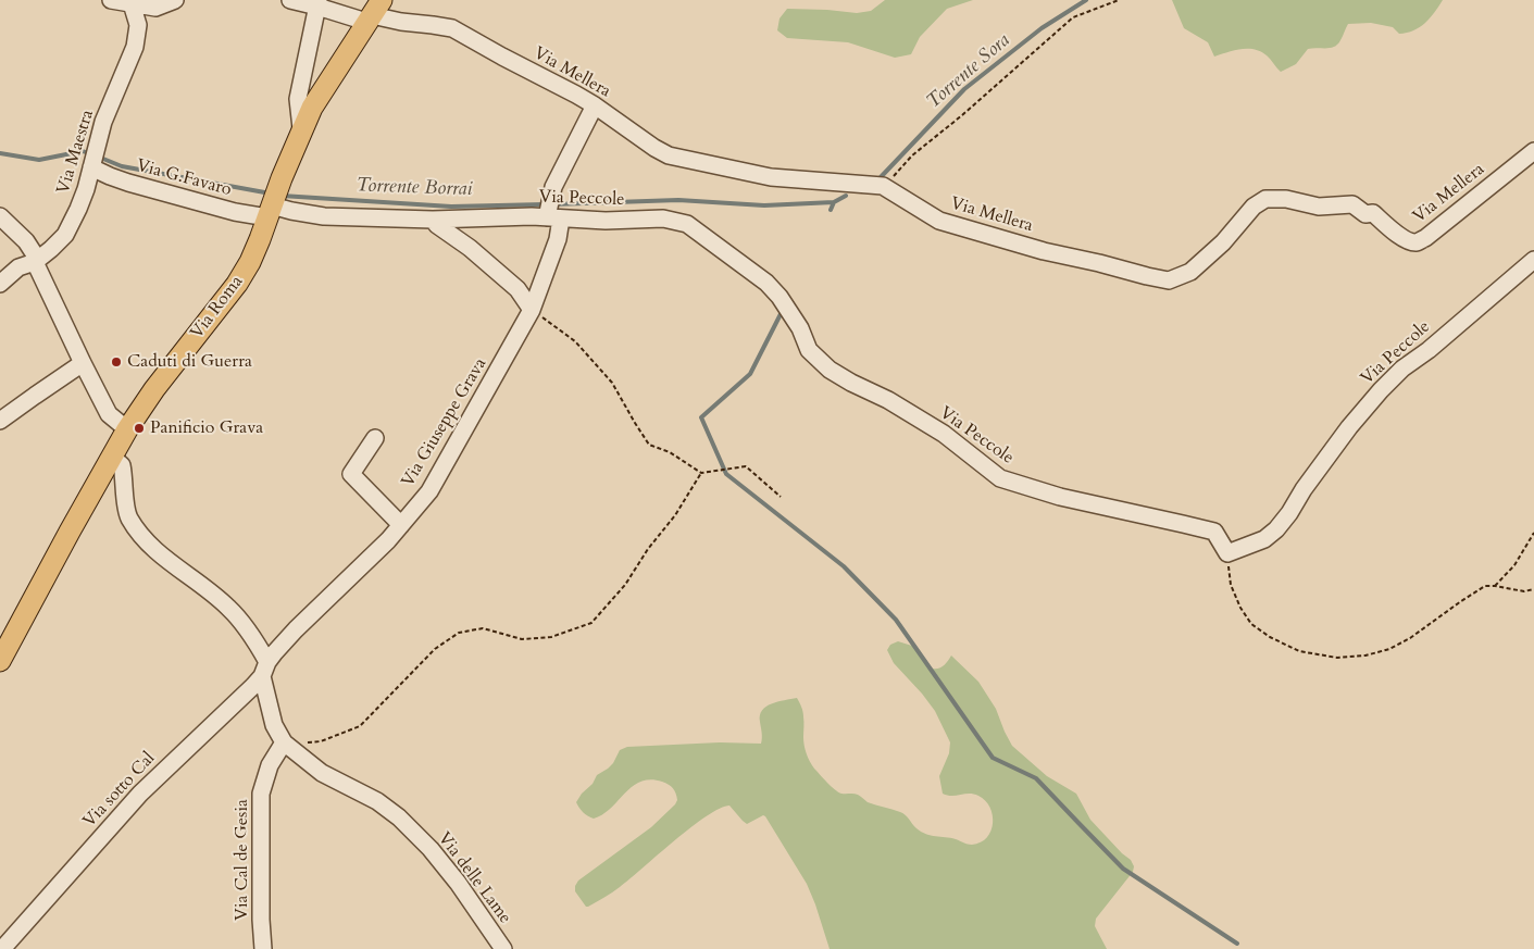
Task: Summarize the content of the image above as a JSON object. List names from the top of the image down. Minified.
{"streets":{"main road":["Via Roma"],"street":["Via Mellera","Via Maestra","Via G.Favaro","Via Peccole","Via Giuseppe Grava","Via sotto Cal","Via Cal de Gesia","Via delle Lame"]},"crossings":[["Via Mellera","Via Roma"],["Via Mellera","Via Giuseppe Grava"],["Via Maestra","Via G.Favaro"],["Via G.Favaro","Via Peccole"],["Via G.Favaro","Via Roma"],["Via Peccole","Via Roma"],["Via Peccole","Via Giuseppe Grava"],["Via Roma","Via delle Lame"],["Via Giuseppe Grava","Via sotto Cal"],["Via Giuseppe Grava","Via delle Lame"],["Via sotto Cal","Via delle Lame"],["Via Cal de Gesia","Via delle Lame"]],"water":["Torrente Sora","Torrente Borrai"],"places":["Caduti di Guerra","Panificio Grava"]}
